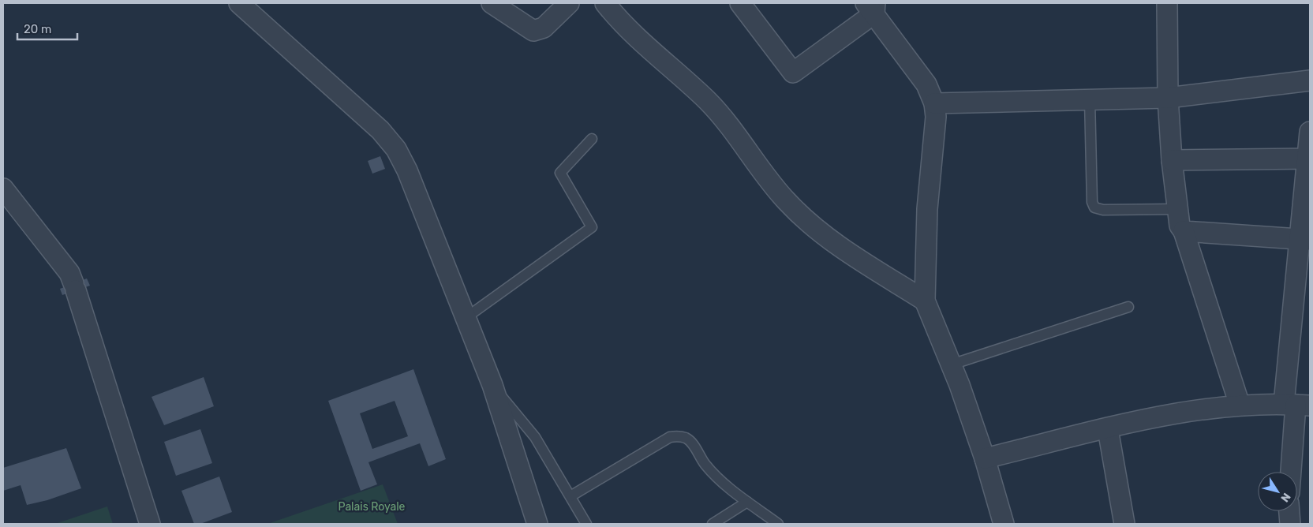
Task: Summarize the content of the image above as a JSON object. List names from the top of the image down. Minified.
{"parks":["Palais Royale"],"scale_bar":"20 m","north":"bottom right"}
